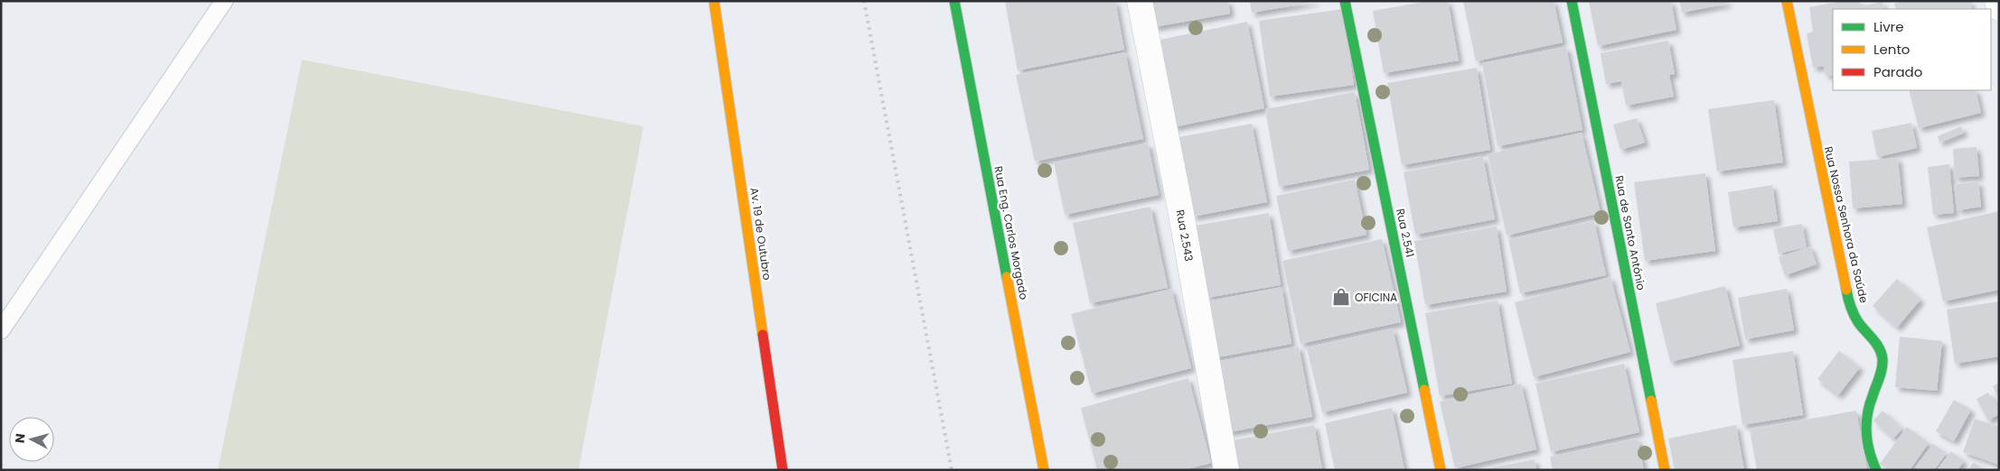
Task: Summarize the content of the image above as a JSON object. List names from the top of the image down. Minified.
{"streets":{"street":["Rua Nossa Senhora da Saúde","Rua Eng. Carlos Morgado","Rua 2.541","Rua de Santo António","Av. 19 de Outubro","Rua 2.543"]},"places":{"shop":["OFICINA"]},"legend":["Livre","Lento","Parado"],"north":"left"}
